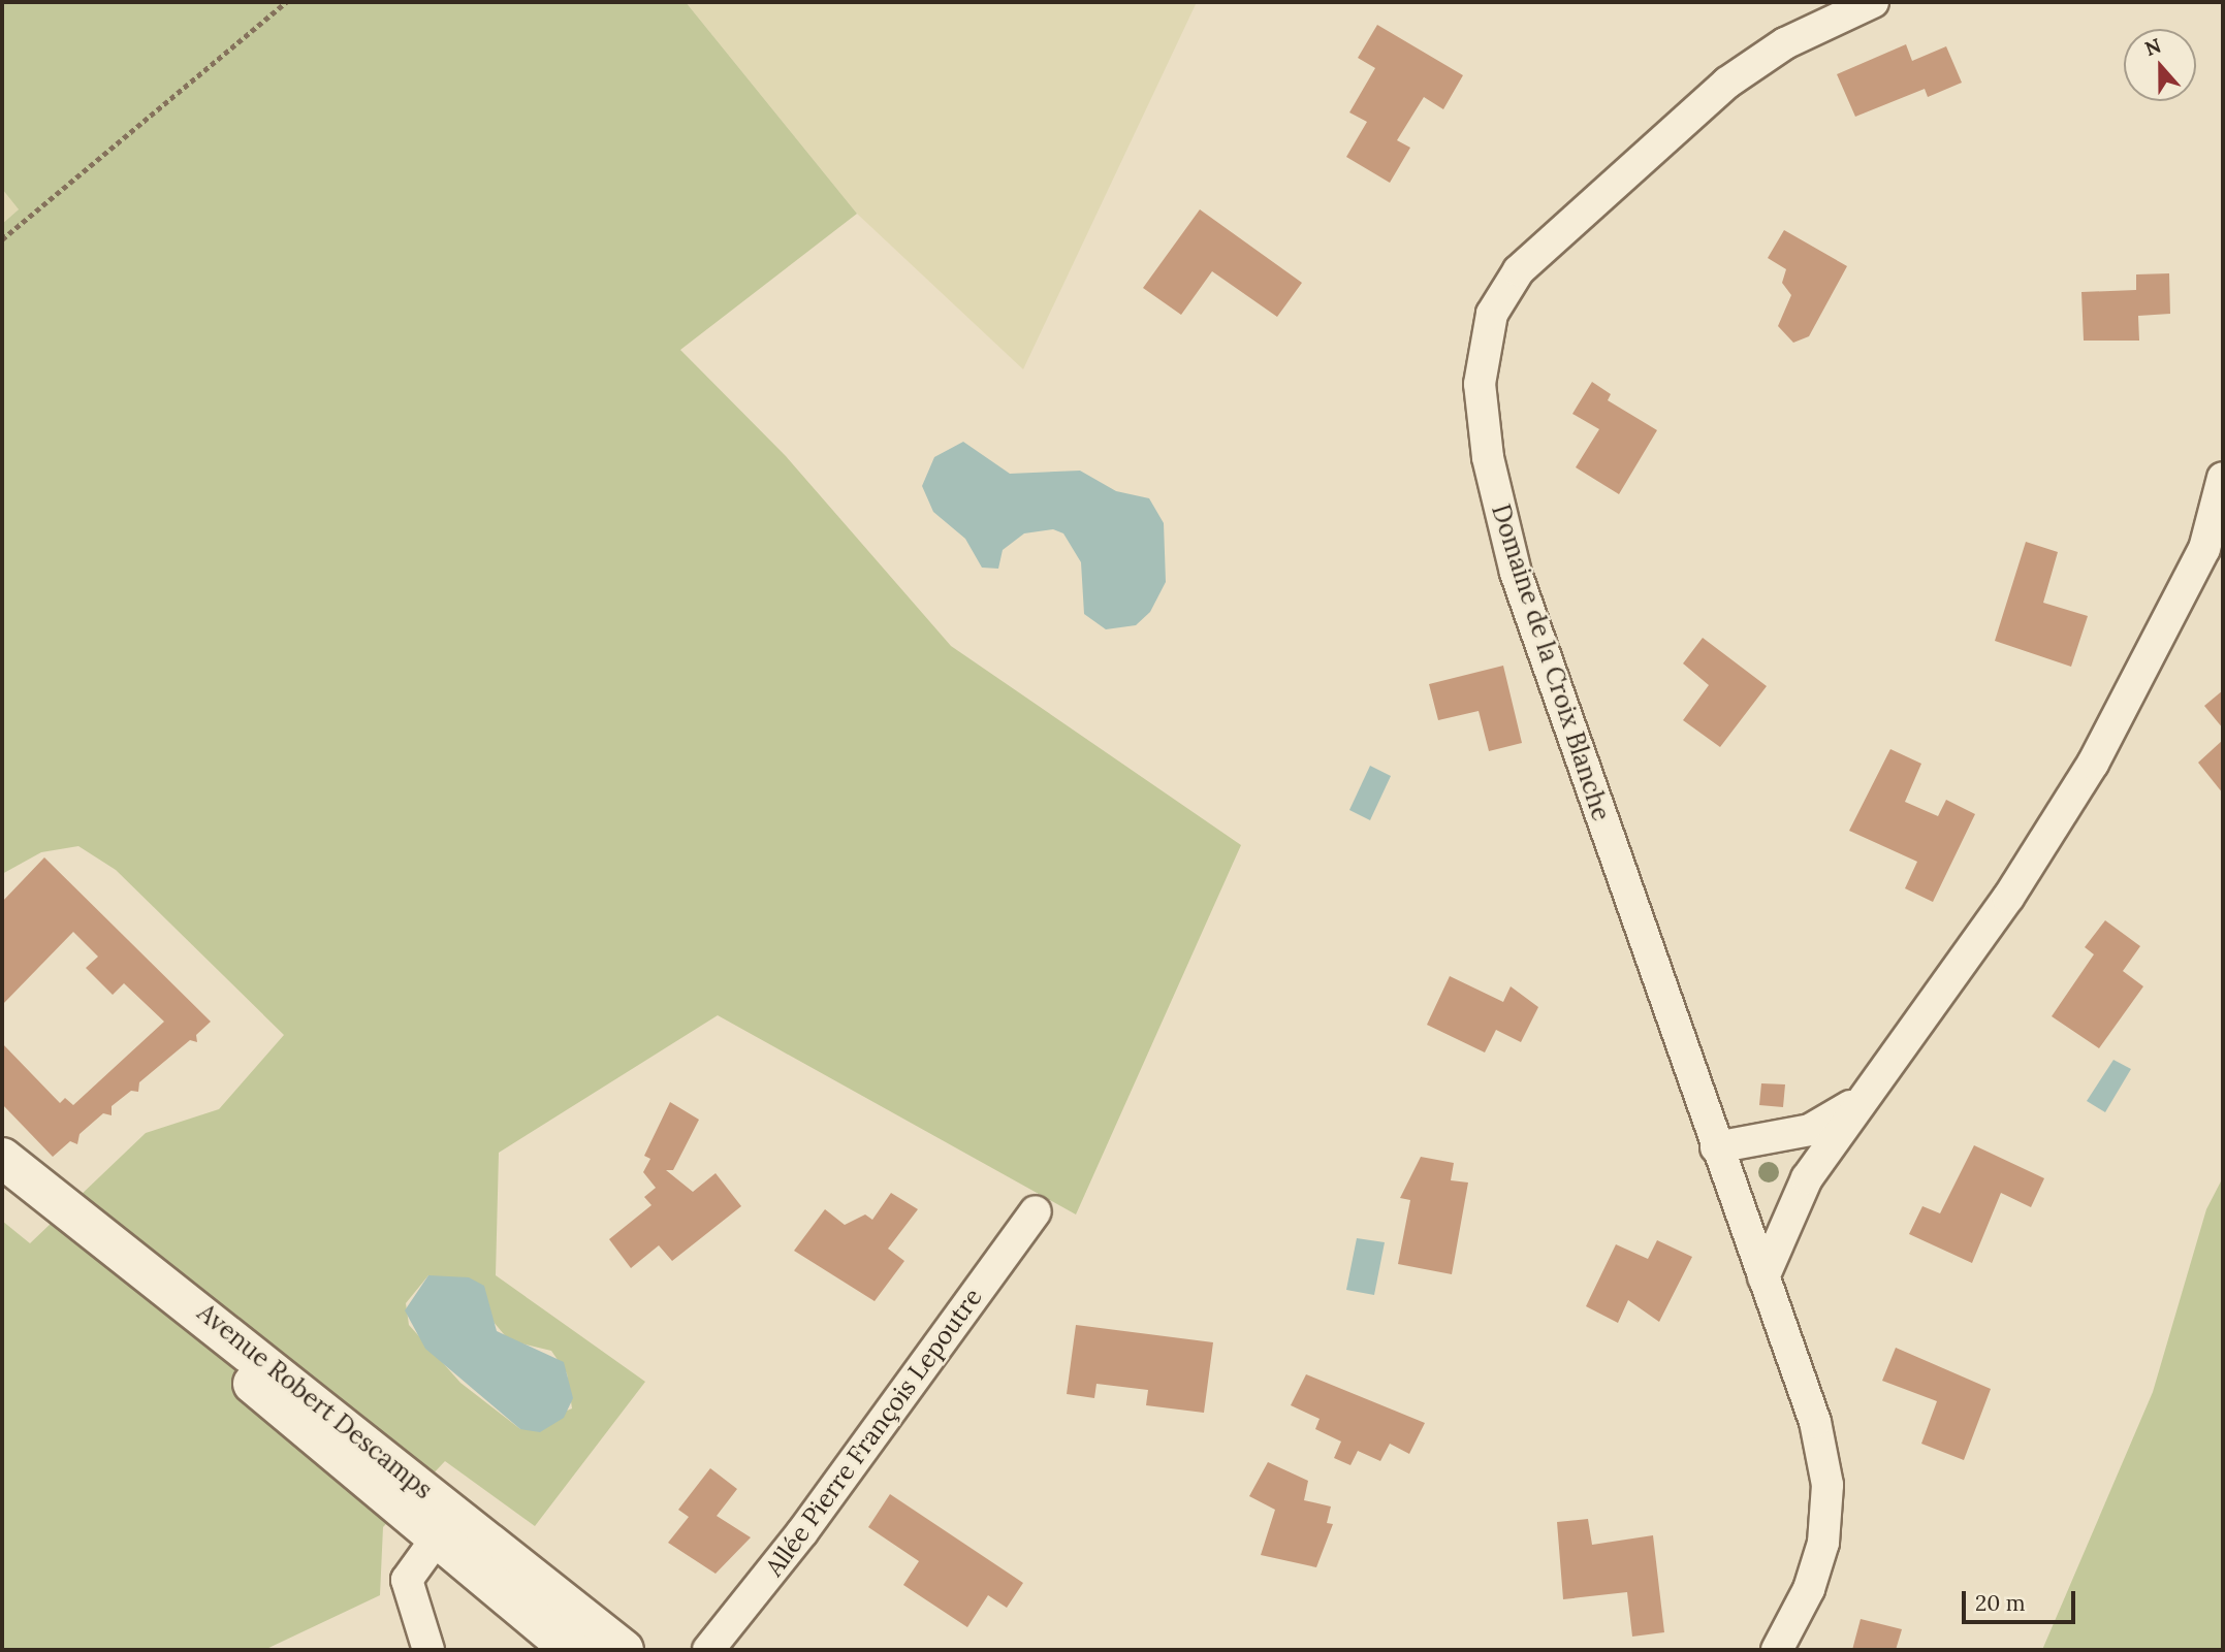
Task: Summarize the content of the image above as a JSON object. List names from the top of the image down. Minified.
{"streets":{"main road":["Avenue Robert Descamps"],"street":["Domaine de la Croix Blanche","Allée Pierre François Lepoutre"]},"scale_bar":"20 m","north":"top"}
